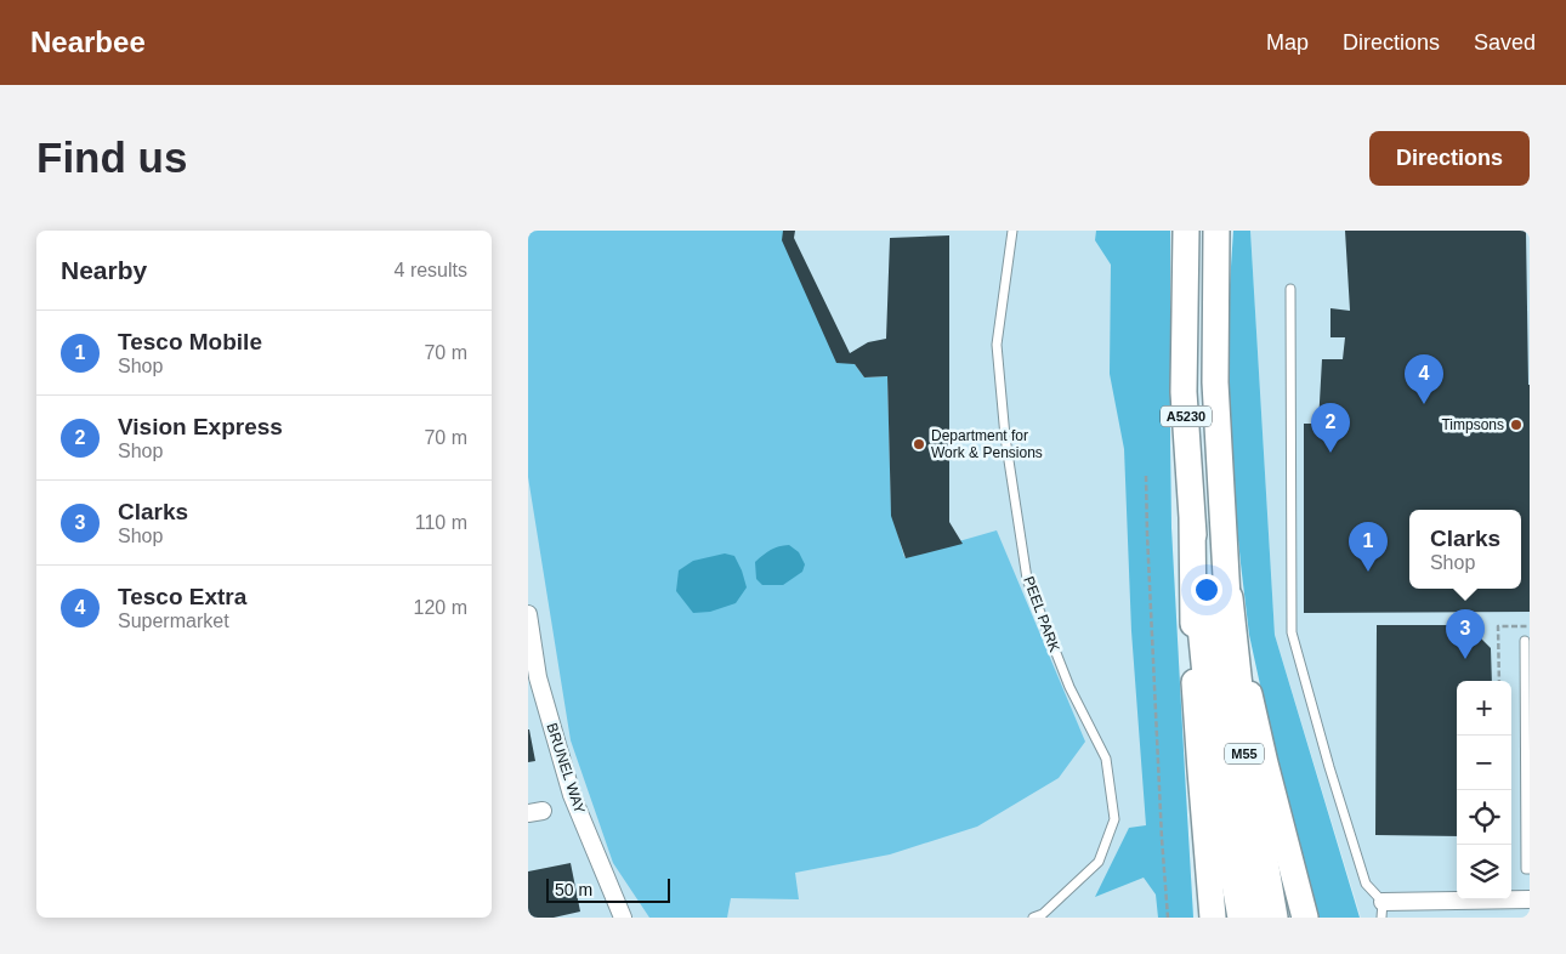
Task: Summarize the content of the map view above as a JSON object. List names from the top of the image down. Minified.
{"streets":{"highway":["M55"],"main road":["A5230"],"street":["BRUNEL WAY"],"lane":["PEEL PARK"]},"crossings":[["A5230","M55"]],"places":["Timpsons","Department for Work & Pensions"],"scale_bar":"50 m","page":{"header":"Nearbee","nav":["Map","Directions","Saved"],"buttons":"Directions","title":"Find us","heading":["Nearby","4 results"],"list":[{"mark":"1","name":"Tesco Mobile","note":"Shop","value":"70 m"},{"mark":"2","name":"Vision Express","note":"Shop","value":"70 m"},{"mark":"3","name":"Clarks","note":"Shop","value":"110 m"},{"mark":"4","name":"Tesco Extra","note":"Supermarket","value":"120 m"}],"pins":["4","2","1","3"],"popup":["Clarks","Shop"],"map_buttons":["+","−"],"scale":"50 m"}}
